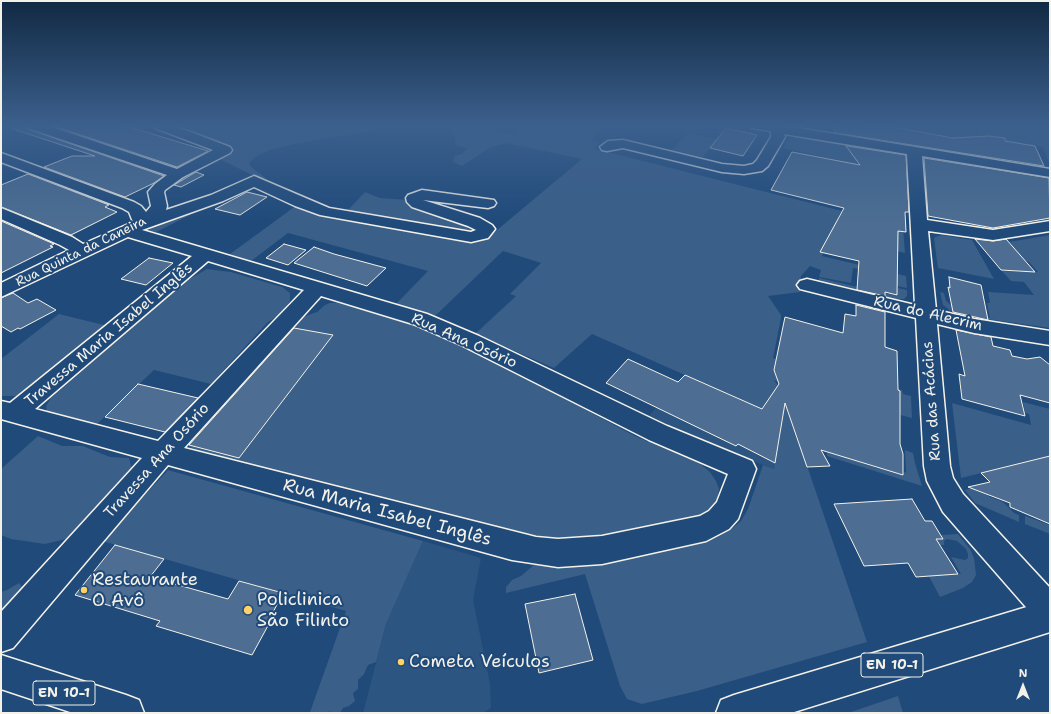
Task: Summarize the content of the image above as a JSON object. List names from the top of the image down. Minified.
{"streets":{"street":["Rua Quinta da Caneira","Rua do Alecrim","Travessa Maria Isabel Inglês","Rua Ana Osório","Rua das Acácias","Travessa Ana Osório","Rua Maria Isabel Inglês","EN 10-1"]},"crossings":[["Rua Quinta da Caneira","Rua Ana Osório"],["Rua do Alecrim","Rua das Acácias"],["Travessa Maria Isabel Inglês","Rua Ana Osório"],["Travessa Maria Isabel Inglês","Rua Maria Isabel Inglês"],["Rua Ana Osório","Travessa Ana Osório"],["Rua Ana Osório","Rua Maria Isabel Inglês"],["Travessa Ana Osório","Rua Maria Isabel Inglês"]],"places":["Restaurante O Avô","Policlinica São Filinto","Cometa Veículos"],"north":"top"}
